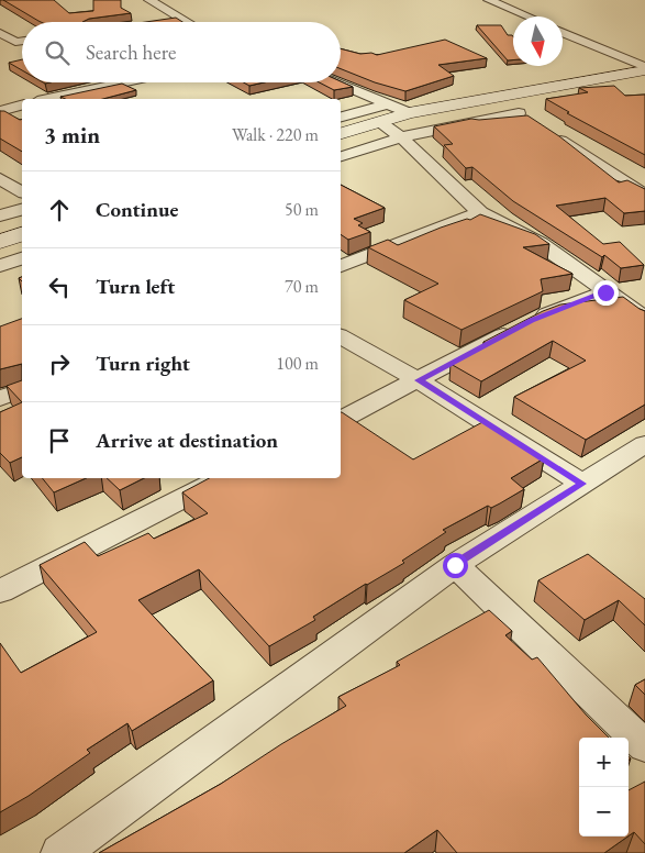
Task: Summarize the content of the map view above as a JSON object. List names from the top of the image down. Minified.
{"north":"bottom","page":{"search":"Search here","heading":["3 min","Walk · 220 m"],"list":[["Continue","50 m"],["Turn left","70 m"],["Turn right","100 m"],"Arrive at destination"],"map_buttons":["+","−"]}}
